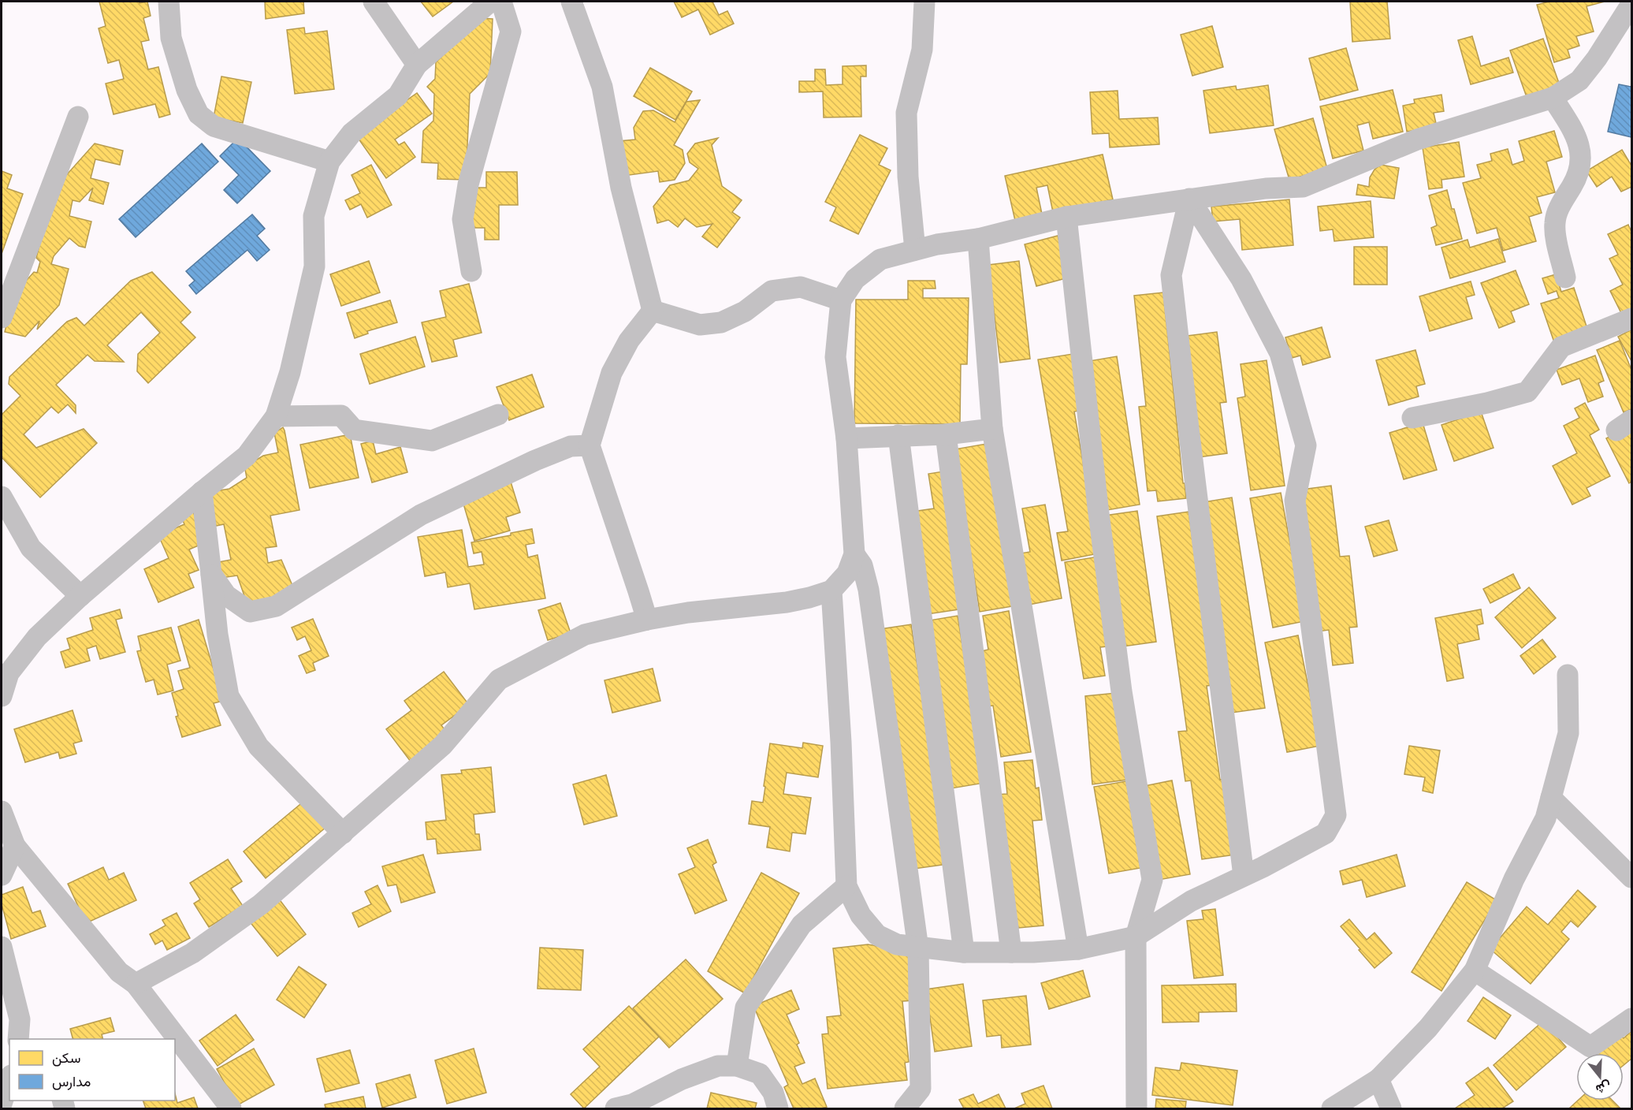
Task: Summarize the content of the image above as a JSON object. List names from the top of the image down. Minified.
{"legend":["سكن","مدارس"],"north":"bottom"}
